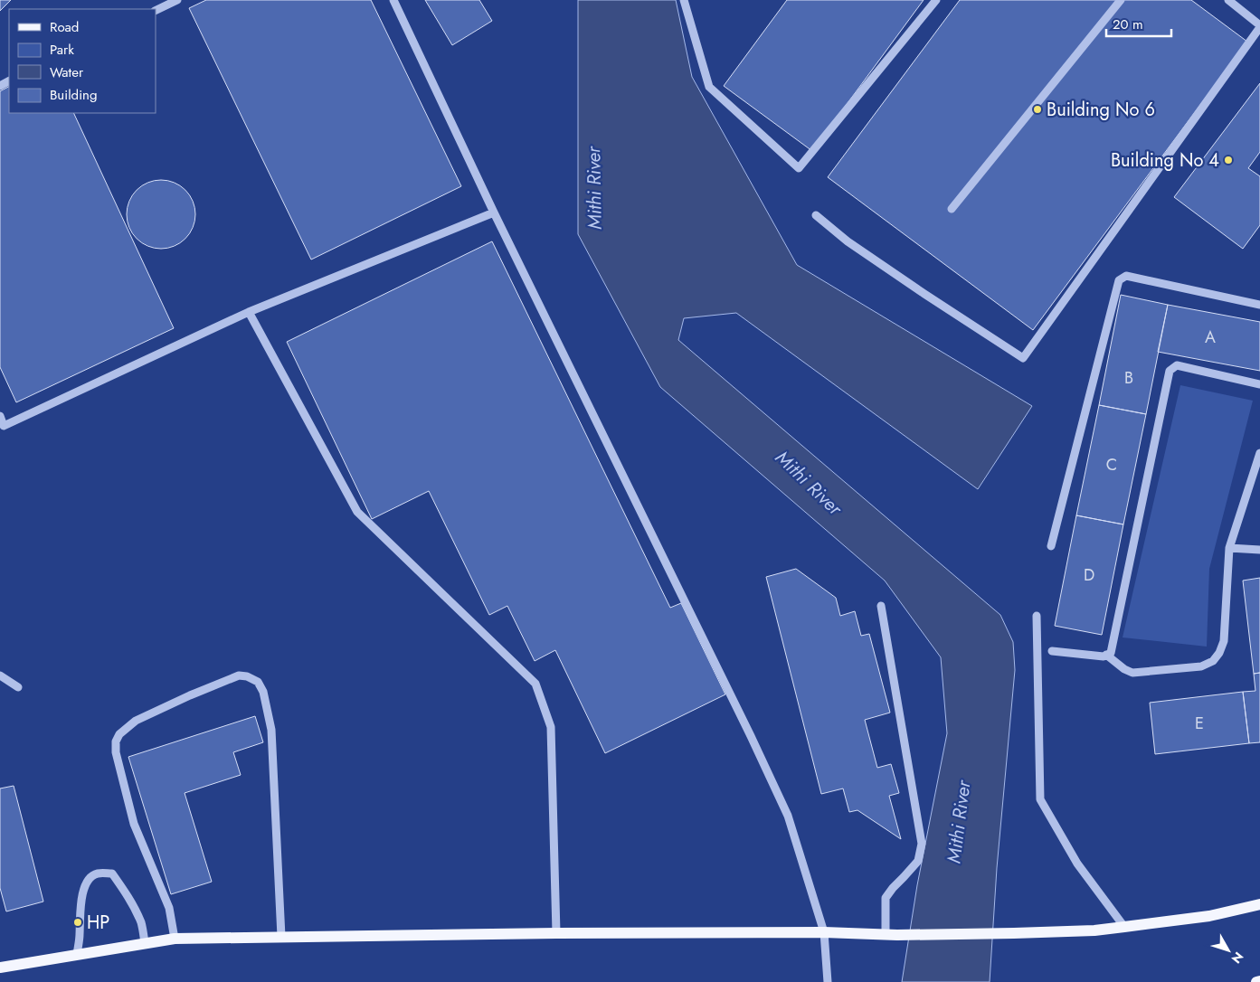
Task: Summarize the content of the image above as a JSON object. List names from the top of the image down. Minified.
{"water":["Mithi River"],"places":["Building No 6","Building No 4","HP"],"house_numbers":["A","B","C","D","E"],"legend":["Road","Park","Water","Building"],"scale_bar":"20 m","north":"bottom right"}
